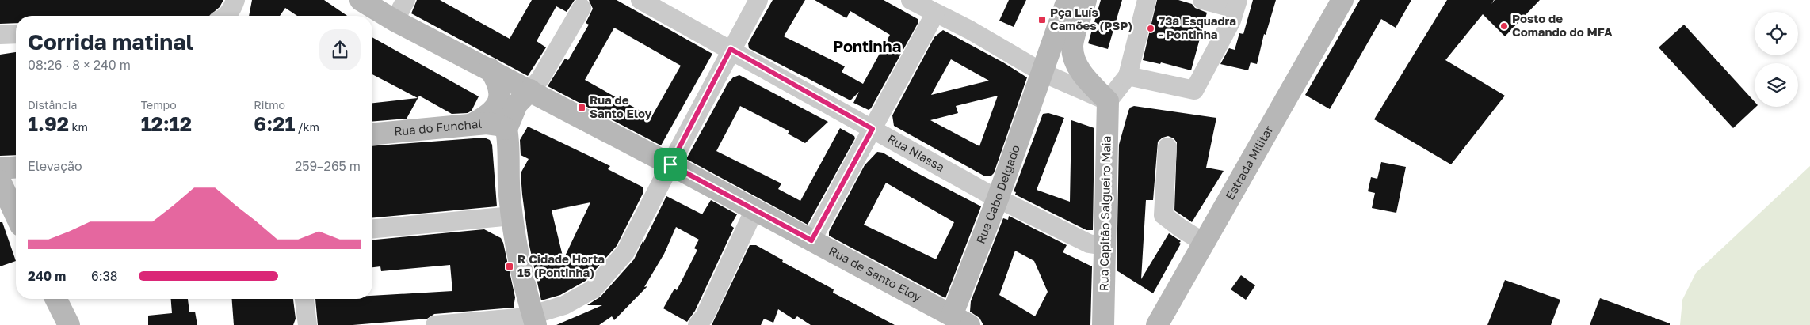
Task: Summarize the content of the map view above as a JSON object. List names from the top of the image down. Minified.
{"streets":{"main road":["Rua do Funchal","Estrada Militar","Rua Cabo Delgado","Rua Capitão Salgueiro Maia","Rua de Santo Eloy"],"street":["Rua Niassa"]},"crossings":[["Rua Niassa","Rua Cabo Delgado"],["Rua Niassa","Rua Capitão Salgueiro Maia"],["Rua Cabo Delgado","Rua de Santo Eloy"]],"districts":["Pontinha"],"places":{"transit":["Pça Luís Camões (PSP)","Rua de Santo Eloy","R Cidade Horta 15 (Pontinha)"],"other":["Posto de Comando do MFA","73ª Esquadra - Pontinha"]},"page":{"heading":["Corrida matinal","08:26 · 8 × 240 m"],"stats":[["Distância","1.92 km"],["Tempo","12:12"],["Ritmo","6:21 /km"]],"chart":["Elevação","259–265 m"],"list":[{"name":"240 m","note":"6:38"}]}}
